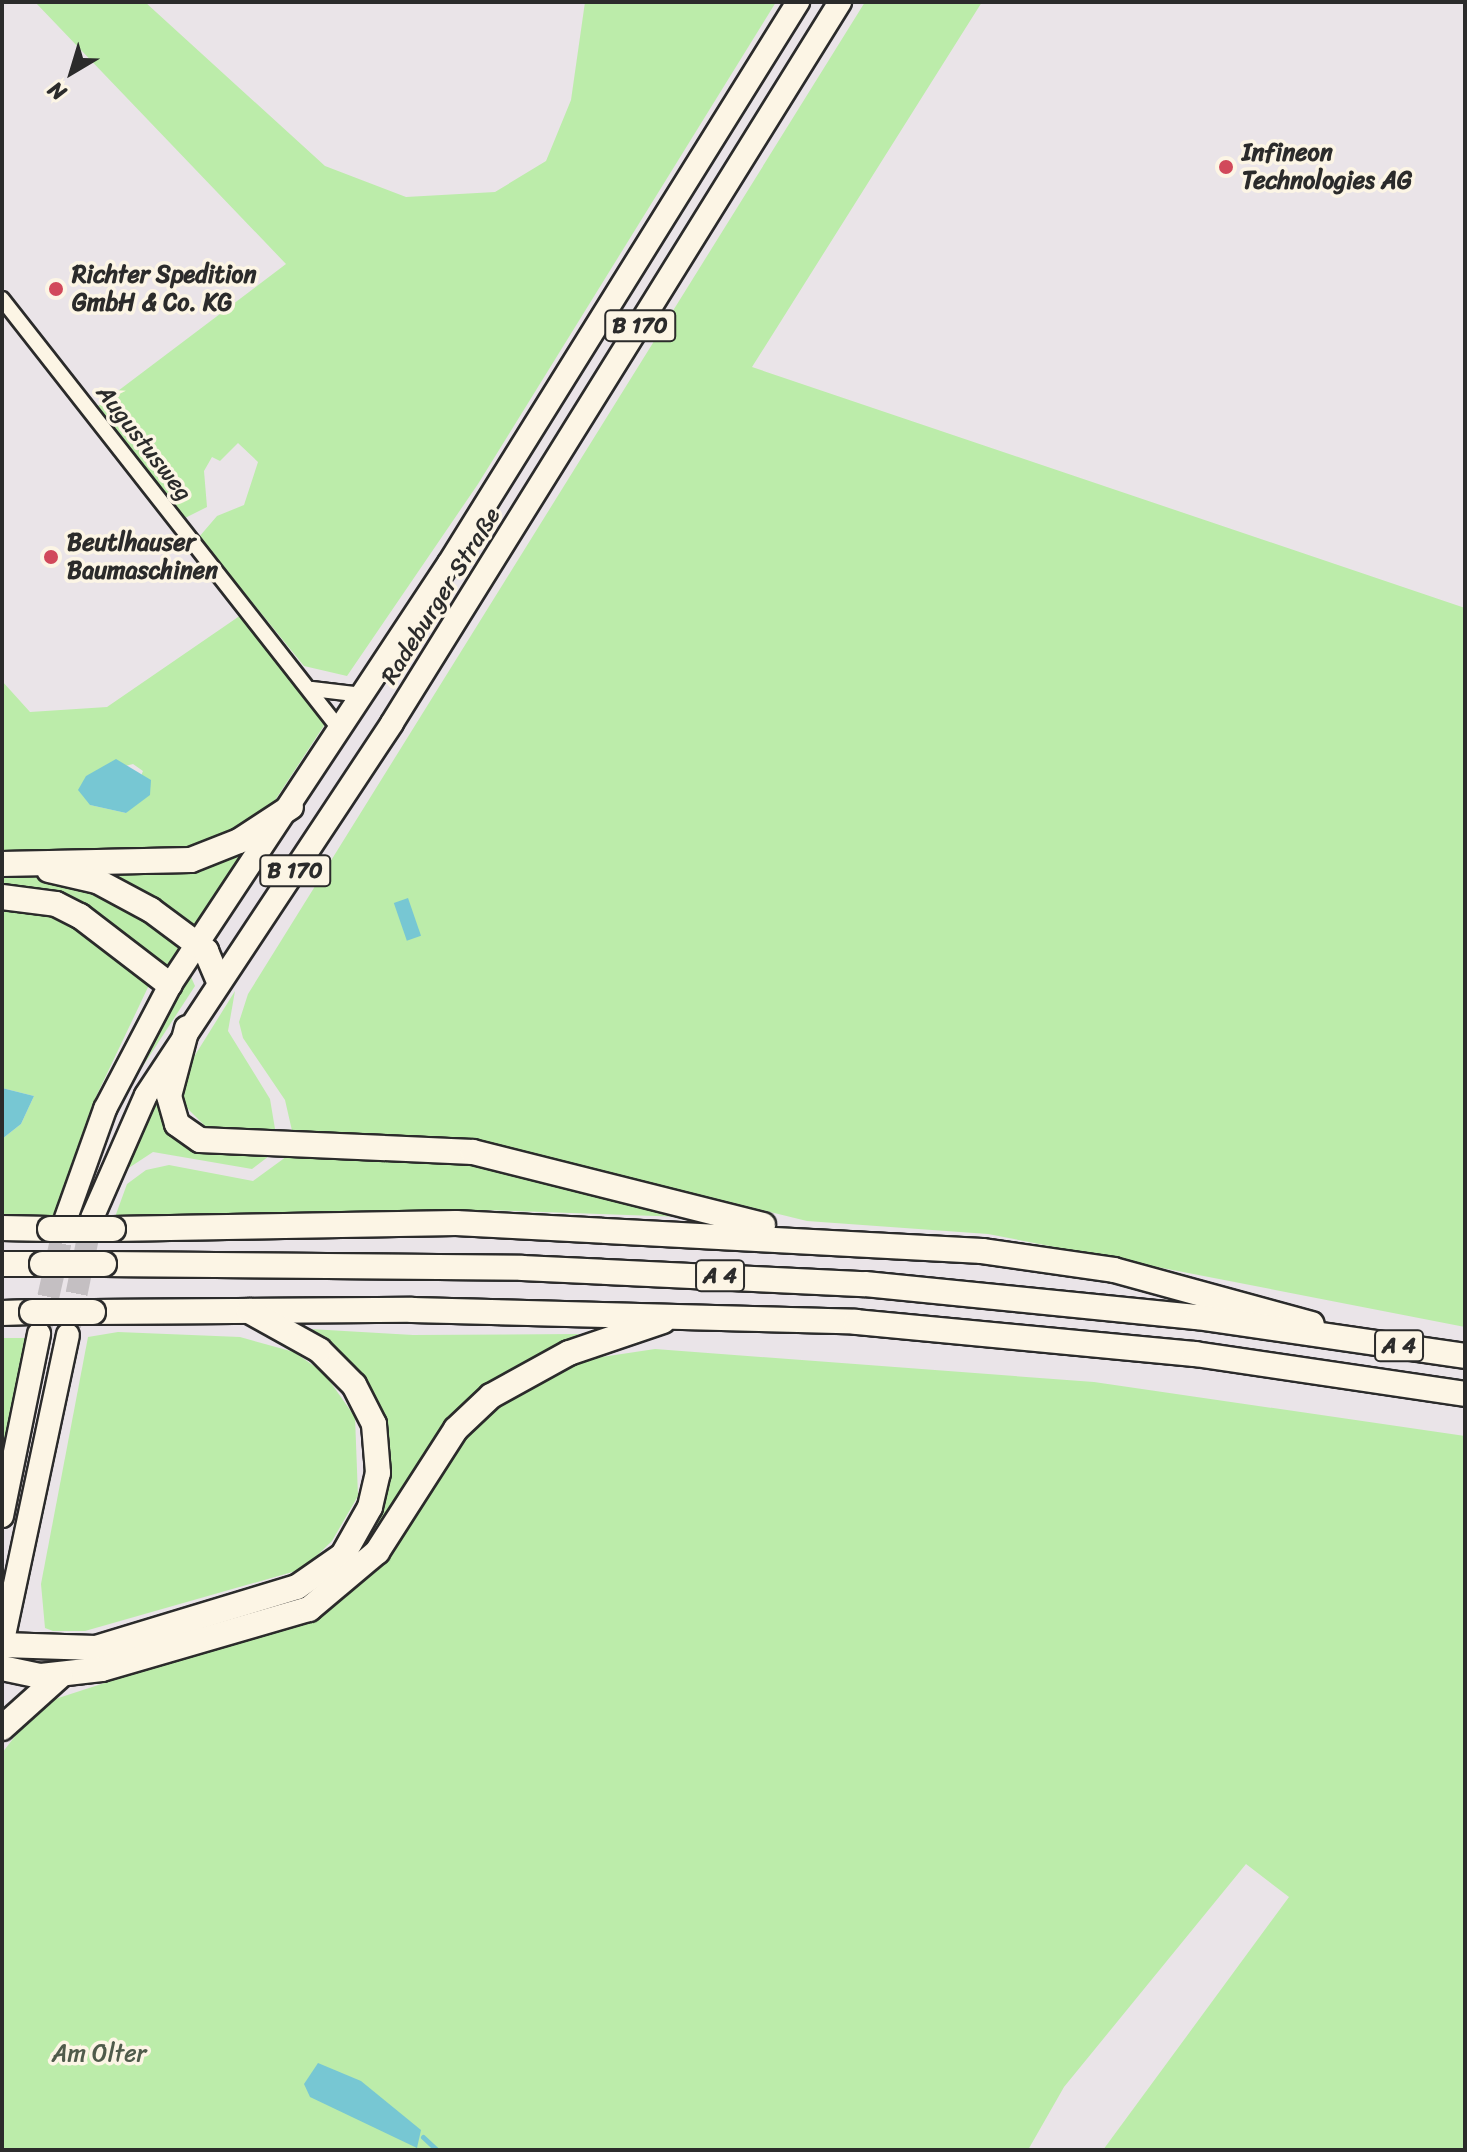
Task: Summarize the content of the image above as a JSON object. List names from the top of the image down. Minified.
{"streets":{"highway":["A 4"],"main road":["B 170","Radeburger Straße"],"street":["Augustusweg"]},"crossings":[["Augustusweg","Radeburger Straße"]],"parks":["Am Olter"],"places":["Infineon Technologies AG","Richter Spedition GmbH & Co. KG","Beutlhauser Baumaschinen"],"north":"bottom left"}
